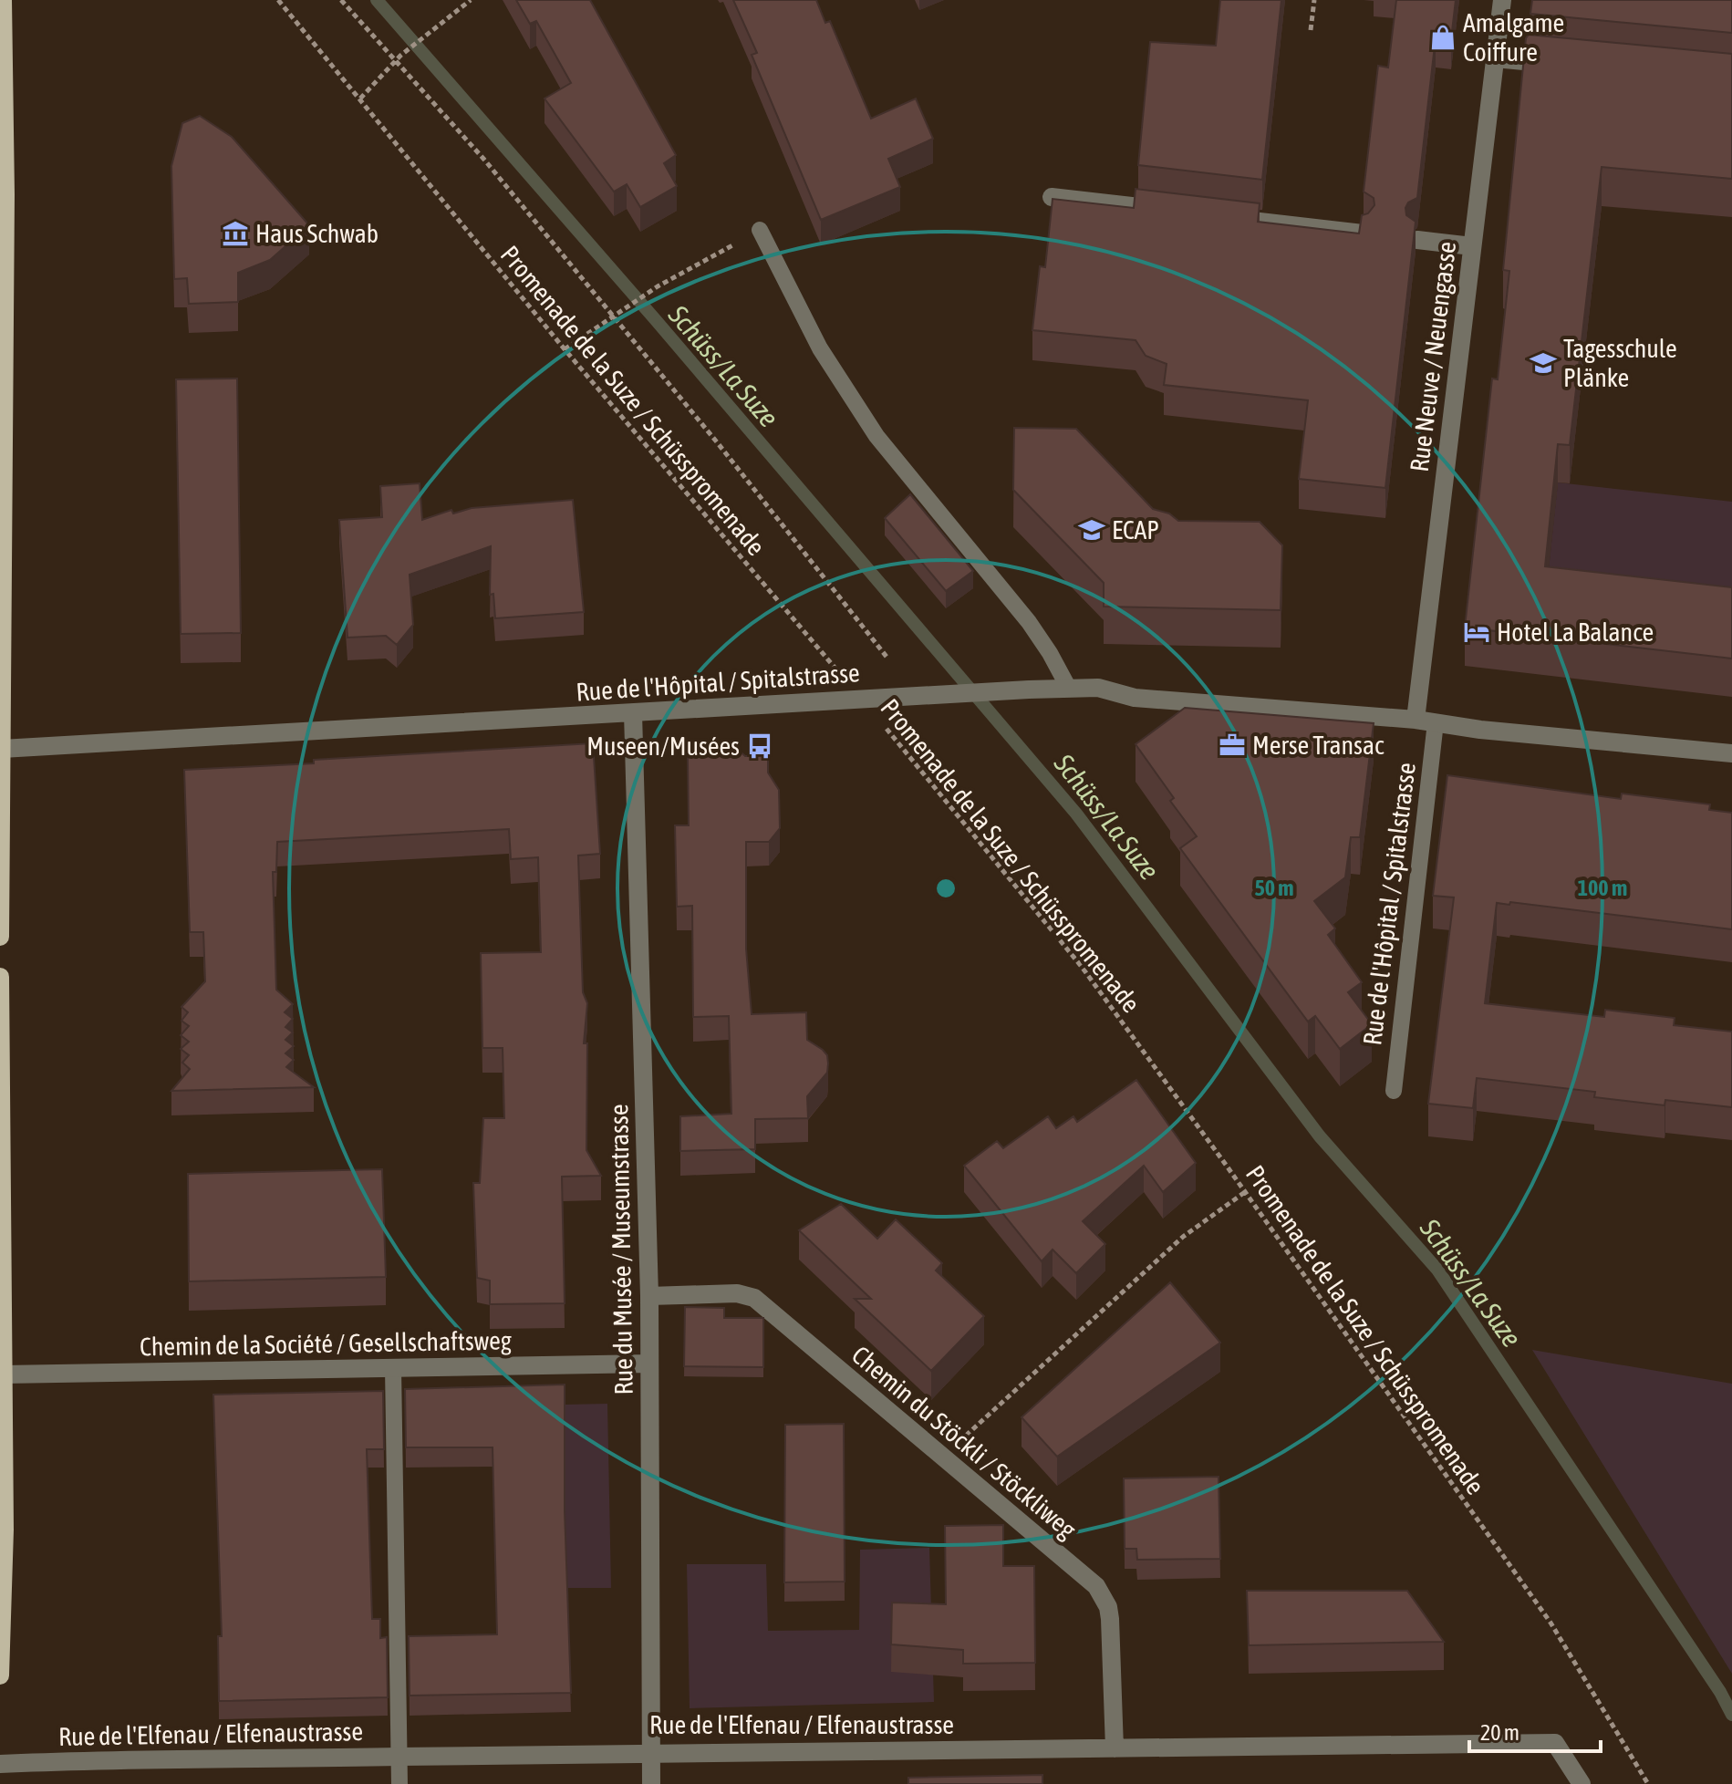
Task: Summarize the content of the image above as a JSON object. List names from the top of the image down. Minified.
{"streets":{"street":["Rue Neuve / Neuengasse","Rue de l'Hôpital / Spitalstrasse","Rue du Musée / Museumstrasse","Chemin de la Société / Gesellschaftsweg","Chemin du Stöckli / Stöckliweg","Rue de l'Elfenau / Elfenaustrasse"],"path":["Promenade de la Suze / Schüsspromenade"]},"crossings":[["Rue Neuve / Neuengasse","Rue de l'Hôpital / Spitalstrasse"],["Promenade de la Suze / Schüsspromenade","Rue de l'Hôpital / Spitalstrasse"],["Rue de l'Hôpital / Spitalstrasse","Rue du Musée / Museumstrasse"],["Rue du Musée / Museumstrasse","Chemin de la Société / Gesellschaftsweg"],["Rue du Musée / Museumstrasse","Chemin du Stöckli / Stöckliweg"],["Rue du Musée / Museumstrasse","Rue de l'Elfenau / Elfenaustrasse"],["Chemin du Stöckli / Stöckliweg","Rue de l'Elfenau / Elfenaustrasse"]],"water":["Schüss/La Suze"],"places":{"shop":["Amalgame Coiffure"],"museum":["Haus Schwab"],"school or university":["Tagesschule Plänke","ECAP"],"hotel":["Hotel La Balance"],"office":["Merse Transac"],"bus stop":["Museen/Musées"]},"scale_bar":"20 m","rings":["50 m","100 m"]}
